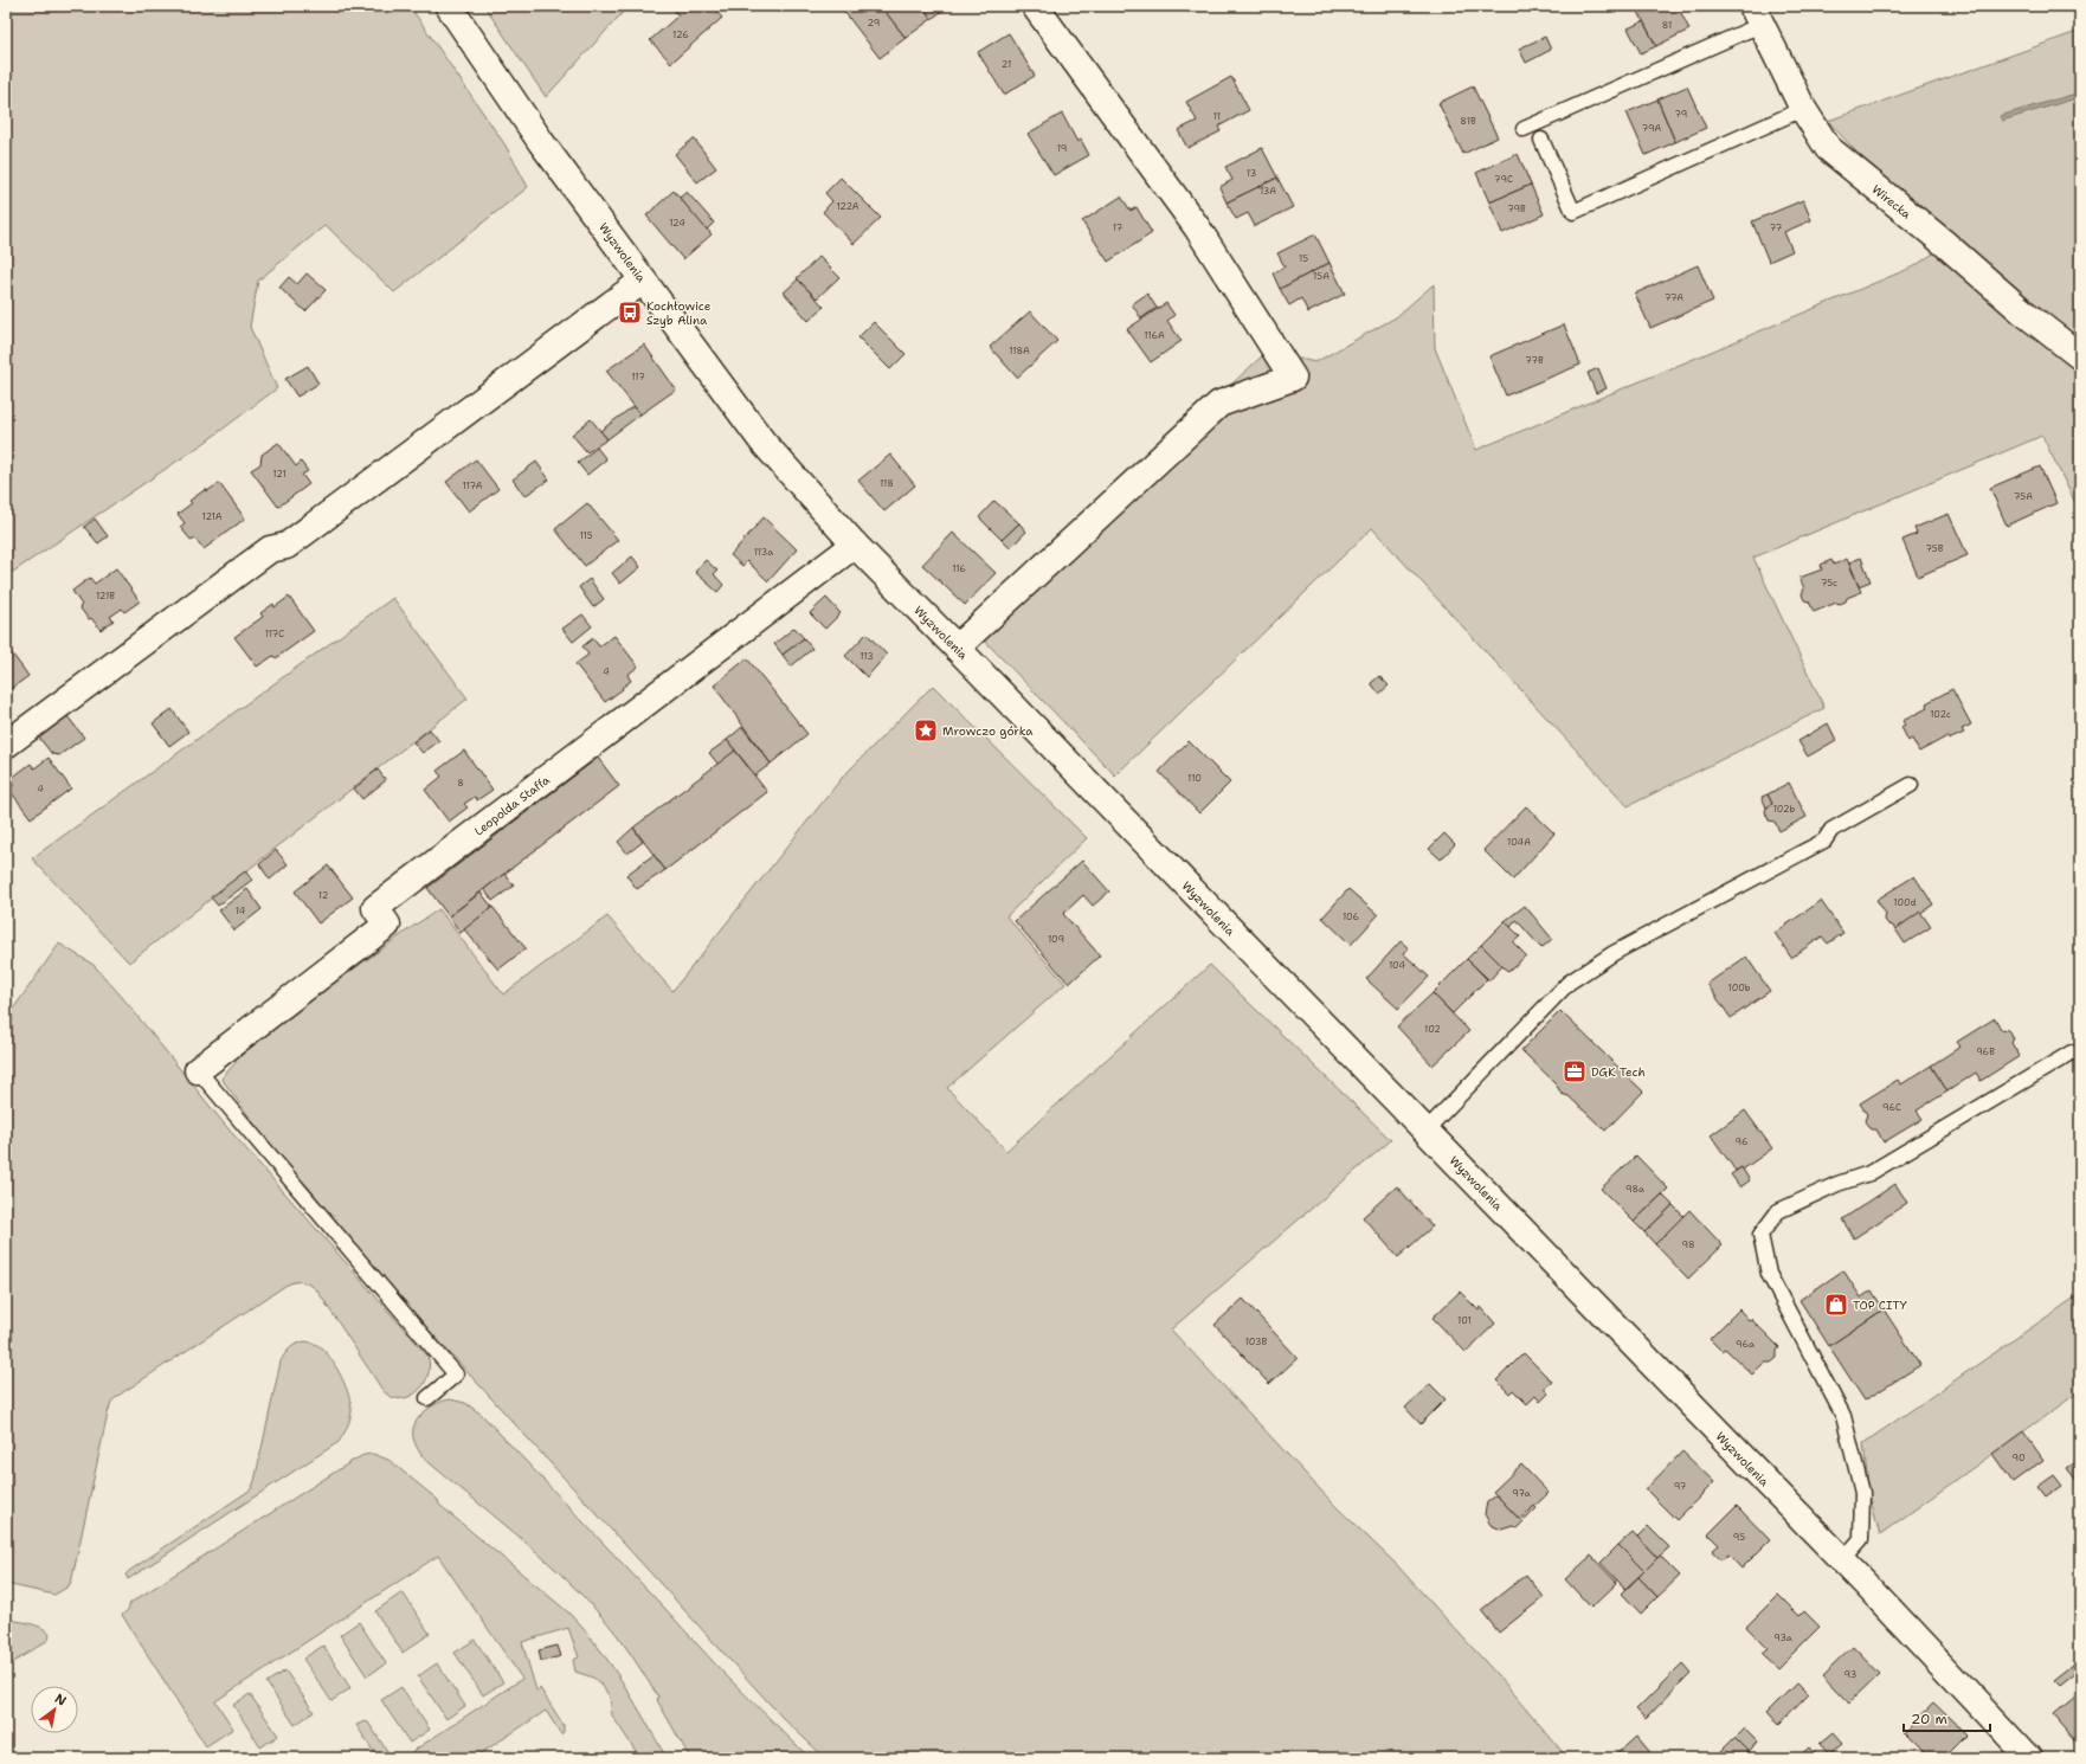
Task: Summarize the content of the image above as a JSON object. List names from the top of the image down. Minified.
{"streets":{"street":["Wirecka","Wyzwolenia","Leopolda Staffa"]},"crossings":[["Wyzwolenia","Leopolda Staffa"]],"places":{"bus stop":["Kochłowice Szyb Alina"],"place":["Mrowczo górka"],"office":["DGK Tech"],"shop":["TOP CITY"]},"house_numbers":["29","81","126","21","79","11","81B","79A","19","13","79C","13A","122A","79B","124","17","77","15","15A","77A","116A","118A","77B","117","121","118","117A","75A","121A","115","75B","113a","116","75c","121B","117C","113","4","102c","110","8","4","102b","104A","12","100d","14","106","109","104","100b","102","96B","96C","96","98a","98","101","103B","96a","90","97","97a","95","93a","93"],"scale_bar":"20 m","north":"top right"}
